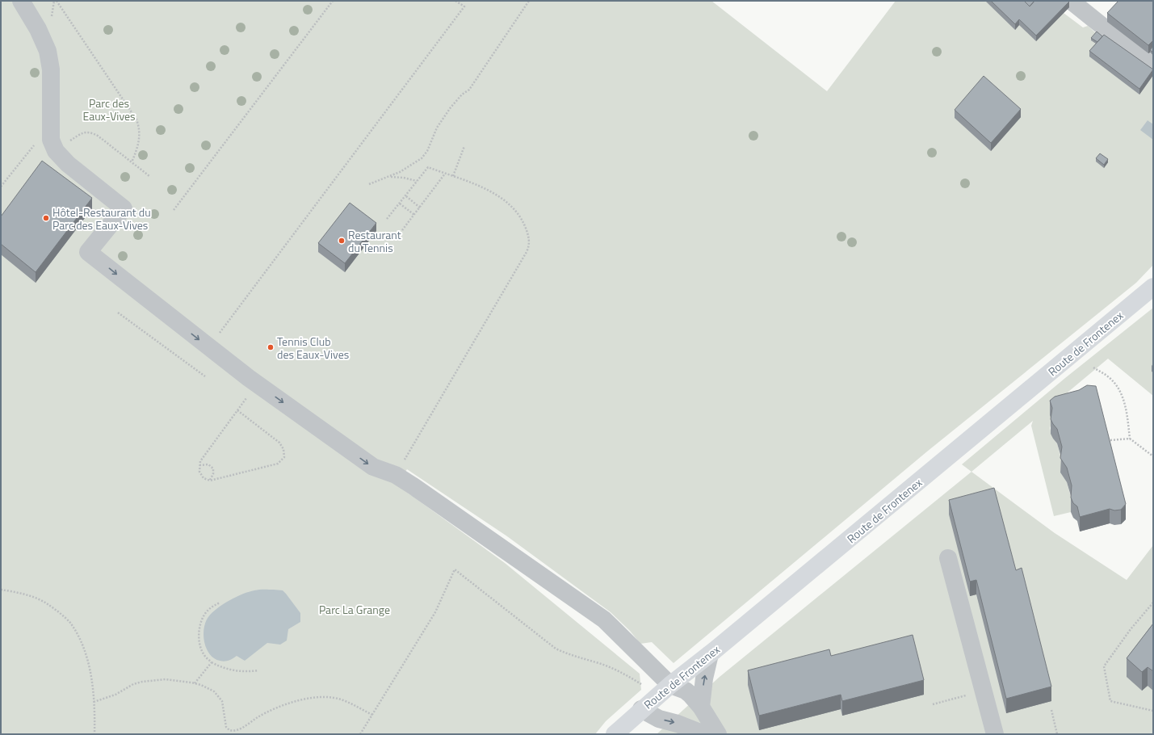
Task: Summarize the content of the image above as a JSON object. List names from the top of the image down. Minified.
{"streets":{"main road":["Route de Frontenex"]},"parks":["Parc des Eaux-Vives","Parc La Grange"],"places":["Hôtel-Restaurant du Parc des Eaux-Vives","Restaurant du Tennis","Tennis Club des Eaux-Vives"]}
